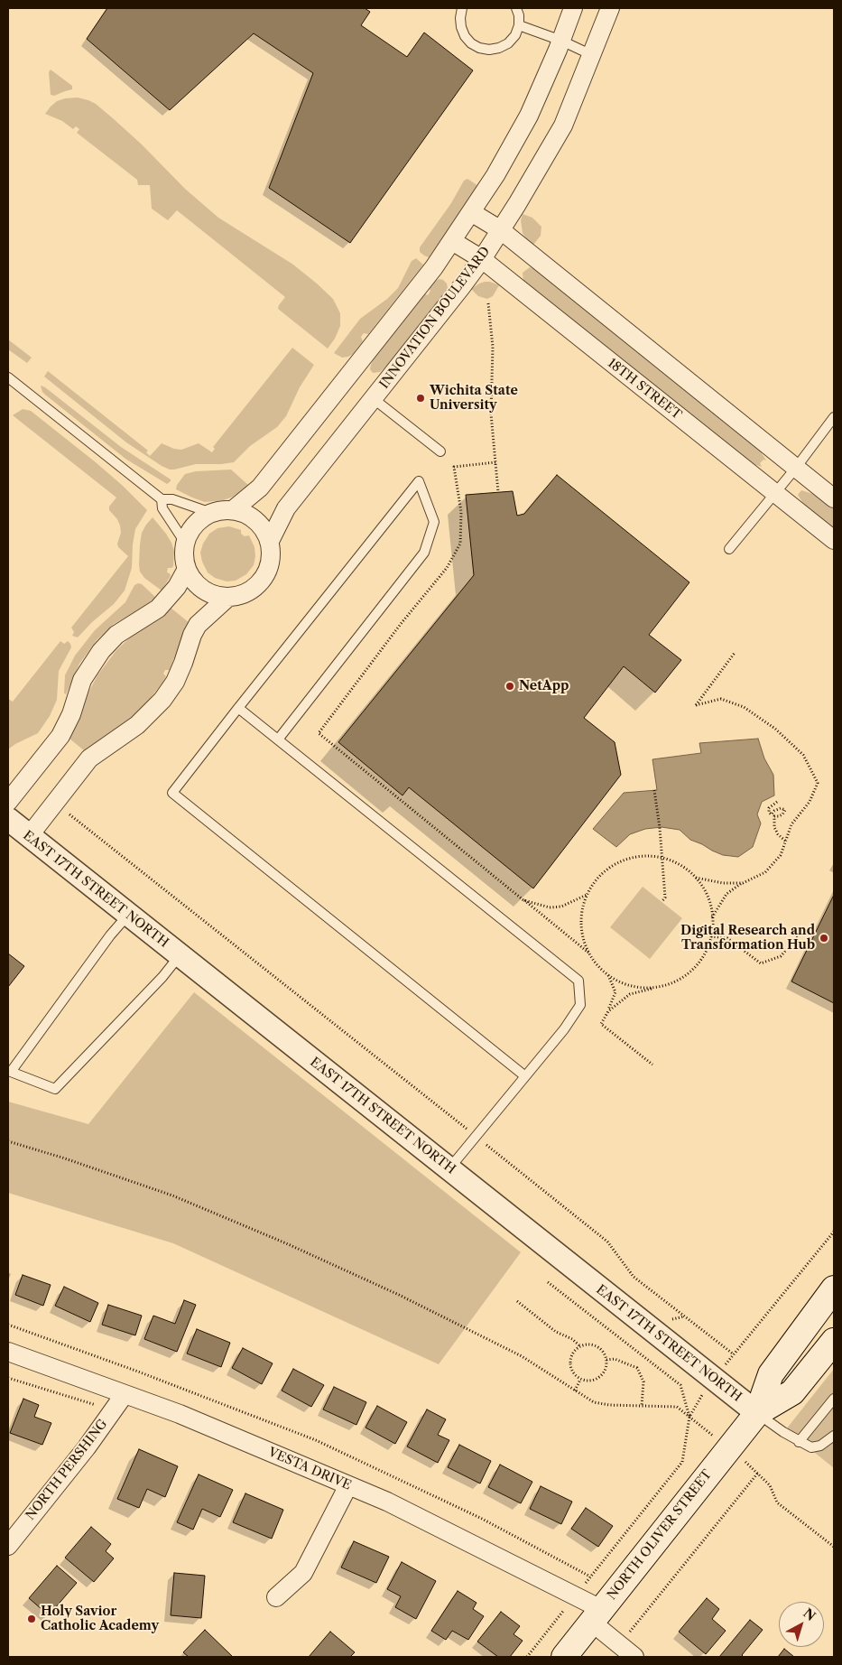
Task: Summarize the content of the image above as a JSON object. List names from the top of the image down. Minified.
{"streets":{"main road":["NORTH OLIVER STREET"],"street":["INNOVATION BOULEVARD","18TH STREET","EAST 17TH STREET NORTH","VESTA DRIVE","NORTH PERSHING"]},"crossings":[["INNOVATION BOULEVARD","18TH STREET"],["INNOVATION BOULEVARD","EAST 17TH STREET NORTH"],["EAST 17TH STREET NORTH","NORTH OLIVER STREET"],["VESTA DRIVE","NORTH PERSHING"],["VESTA DRIVE","NORTH OLIVER STREET"]],"places":["Wichita State University","NetApp","Digital Research and Transformation Hub","Holy Savior Catholic Academy"],"north":"top right"}
